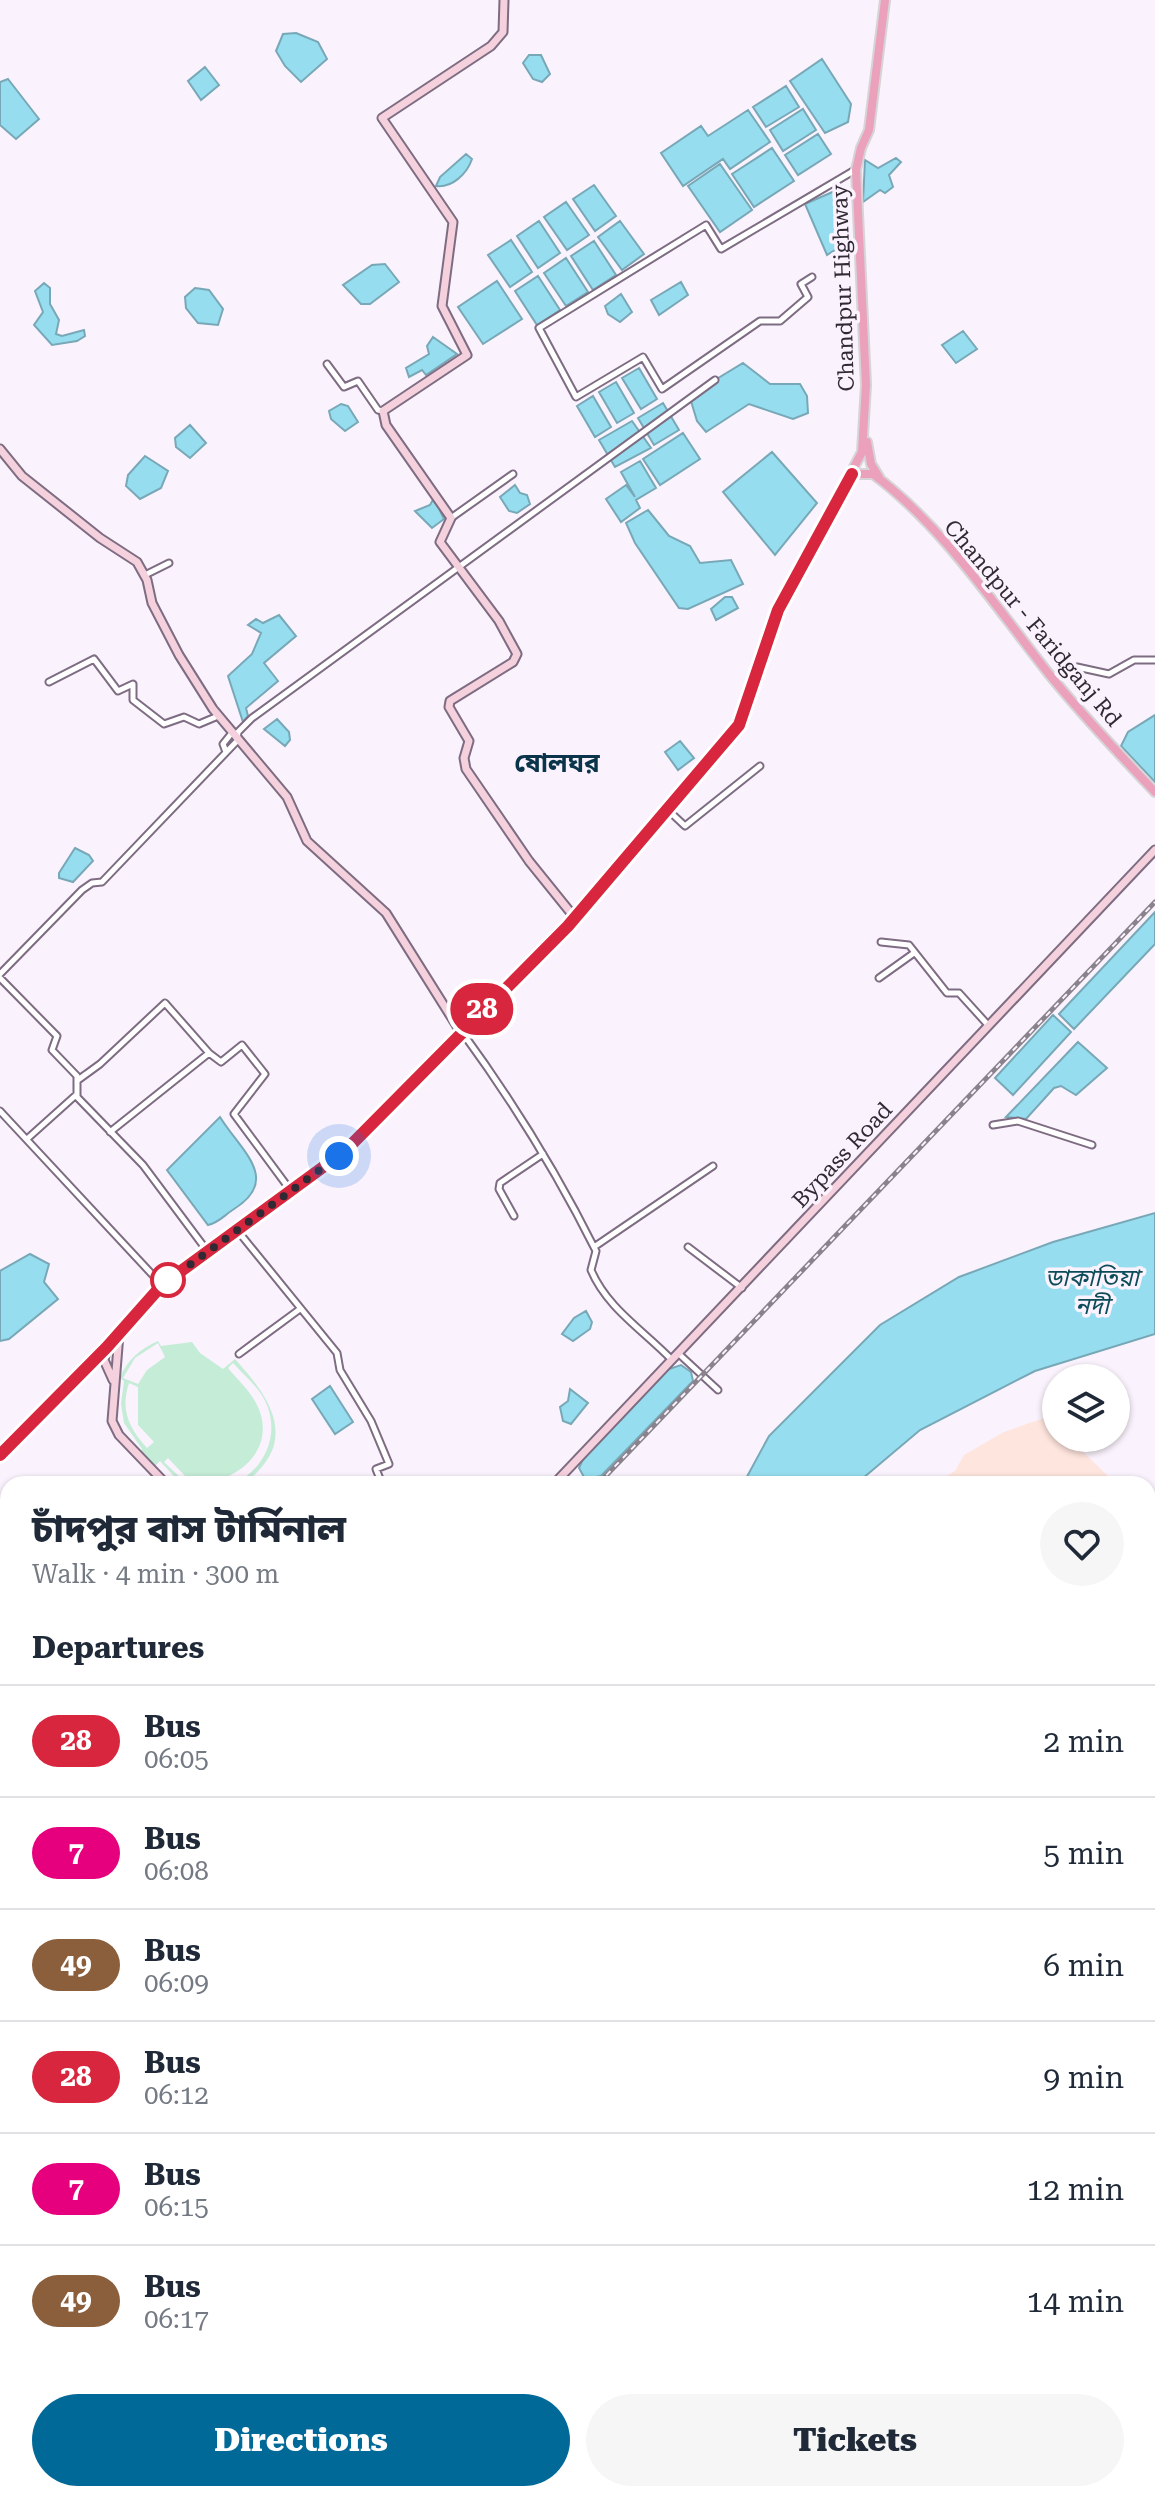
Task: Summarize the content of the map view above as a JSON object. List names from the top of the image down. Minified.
{"streets":{"main road":["Chandpur Highway","Chandpur - Faridganj Rd"],"street":["Bypass Road"]},"districts":["ষোলঘর"],"water":["ডাকাতিয়া নদী"],"lines":["bus line 28"],"page":{"on_map":"28","heading":[["চাঁদপুর বাস টার্মিনাল","Walk · 4 min · 300 m"],"Departures"],"list":[{"mark":"28","name":"Bus","note":"06:05","value":"2 min"},{"mark":"7","name":"Bus","note":"06:08","value":"5 min"},{"mark":"49","name":"Bus","note":"06:09","value":"6 min"},{"mark":"28","name":"Bus","note":"06:12","value":"9 min"},{"mark":"7","name":"Bus","note":"06:15","value":"12 min"},{"mark":"49","name":"Bus","note":"06:17","value":"14 min"}],"buttons":["Directions","Tickets"]}}
